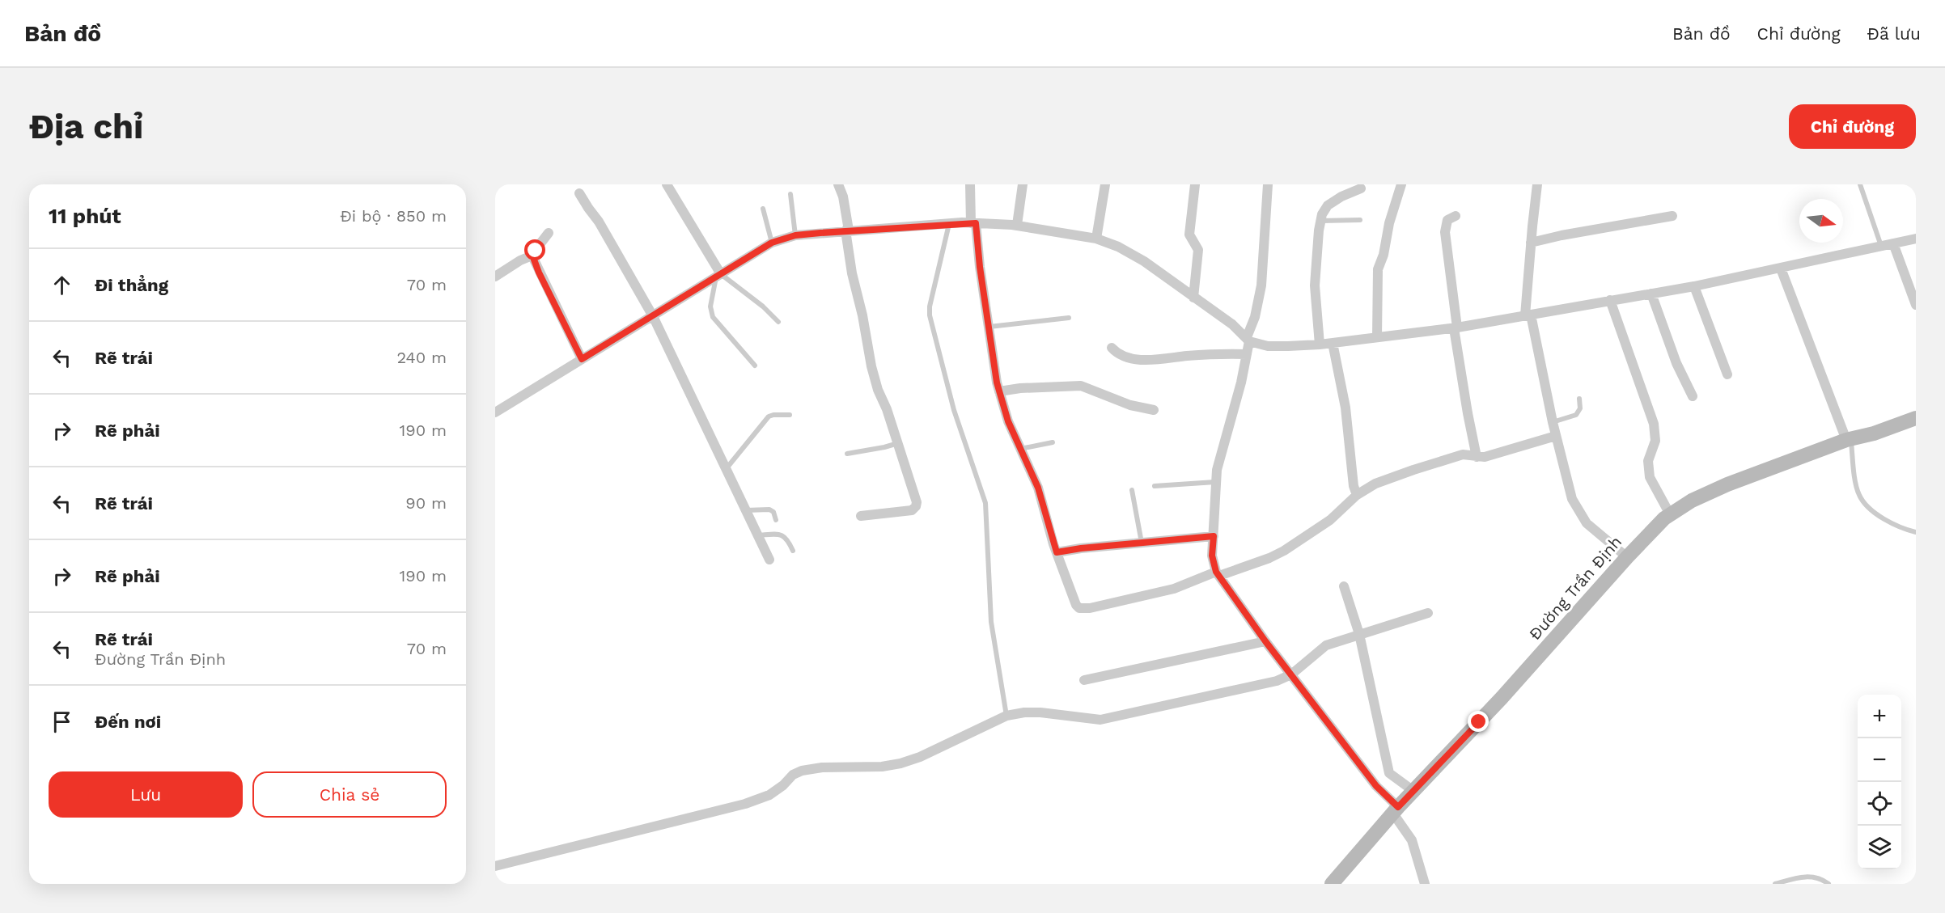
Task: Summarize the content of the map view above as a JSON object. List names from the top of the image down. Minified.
{"streets":{"main road":["Đường Trần Định"]},"north":"right","page":{"header":"Bản đồ","nav":["Bản đồ","Chỉ đường","Đã lưu"],"buttons":["Chỉ đường",["Lưu","Chia sẻ"]],"title":"Địa chỉ","heading":["11 phút","Đi bộ · 850 m"],"list":[["Đi thẳng","70 m"],["Rẽ trái","240 m"],["Rẽ phải","190 m"],["Rẽ trái","90 m"],["Rẽ phải","190 m"],["Rẽ trái","Đường Trần Định","70 m"],"Đến nơi"],"map_buttons":["+","−"]}}
